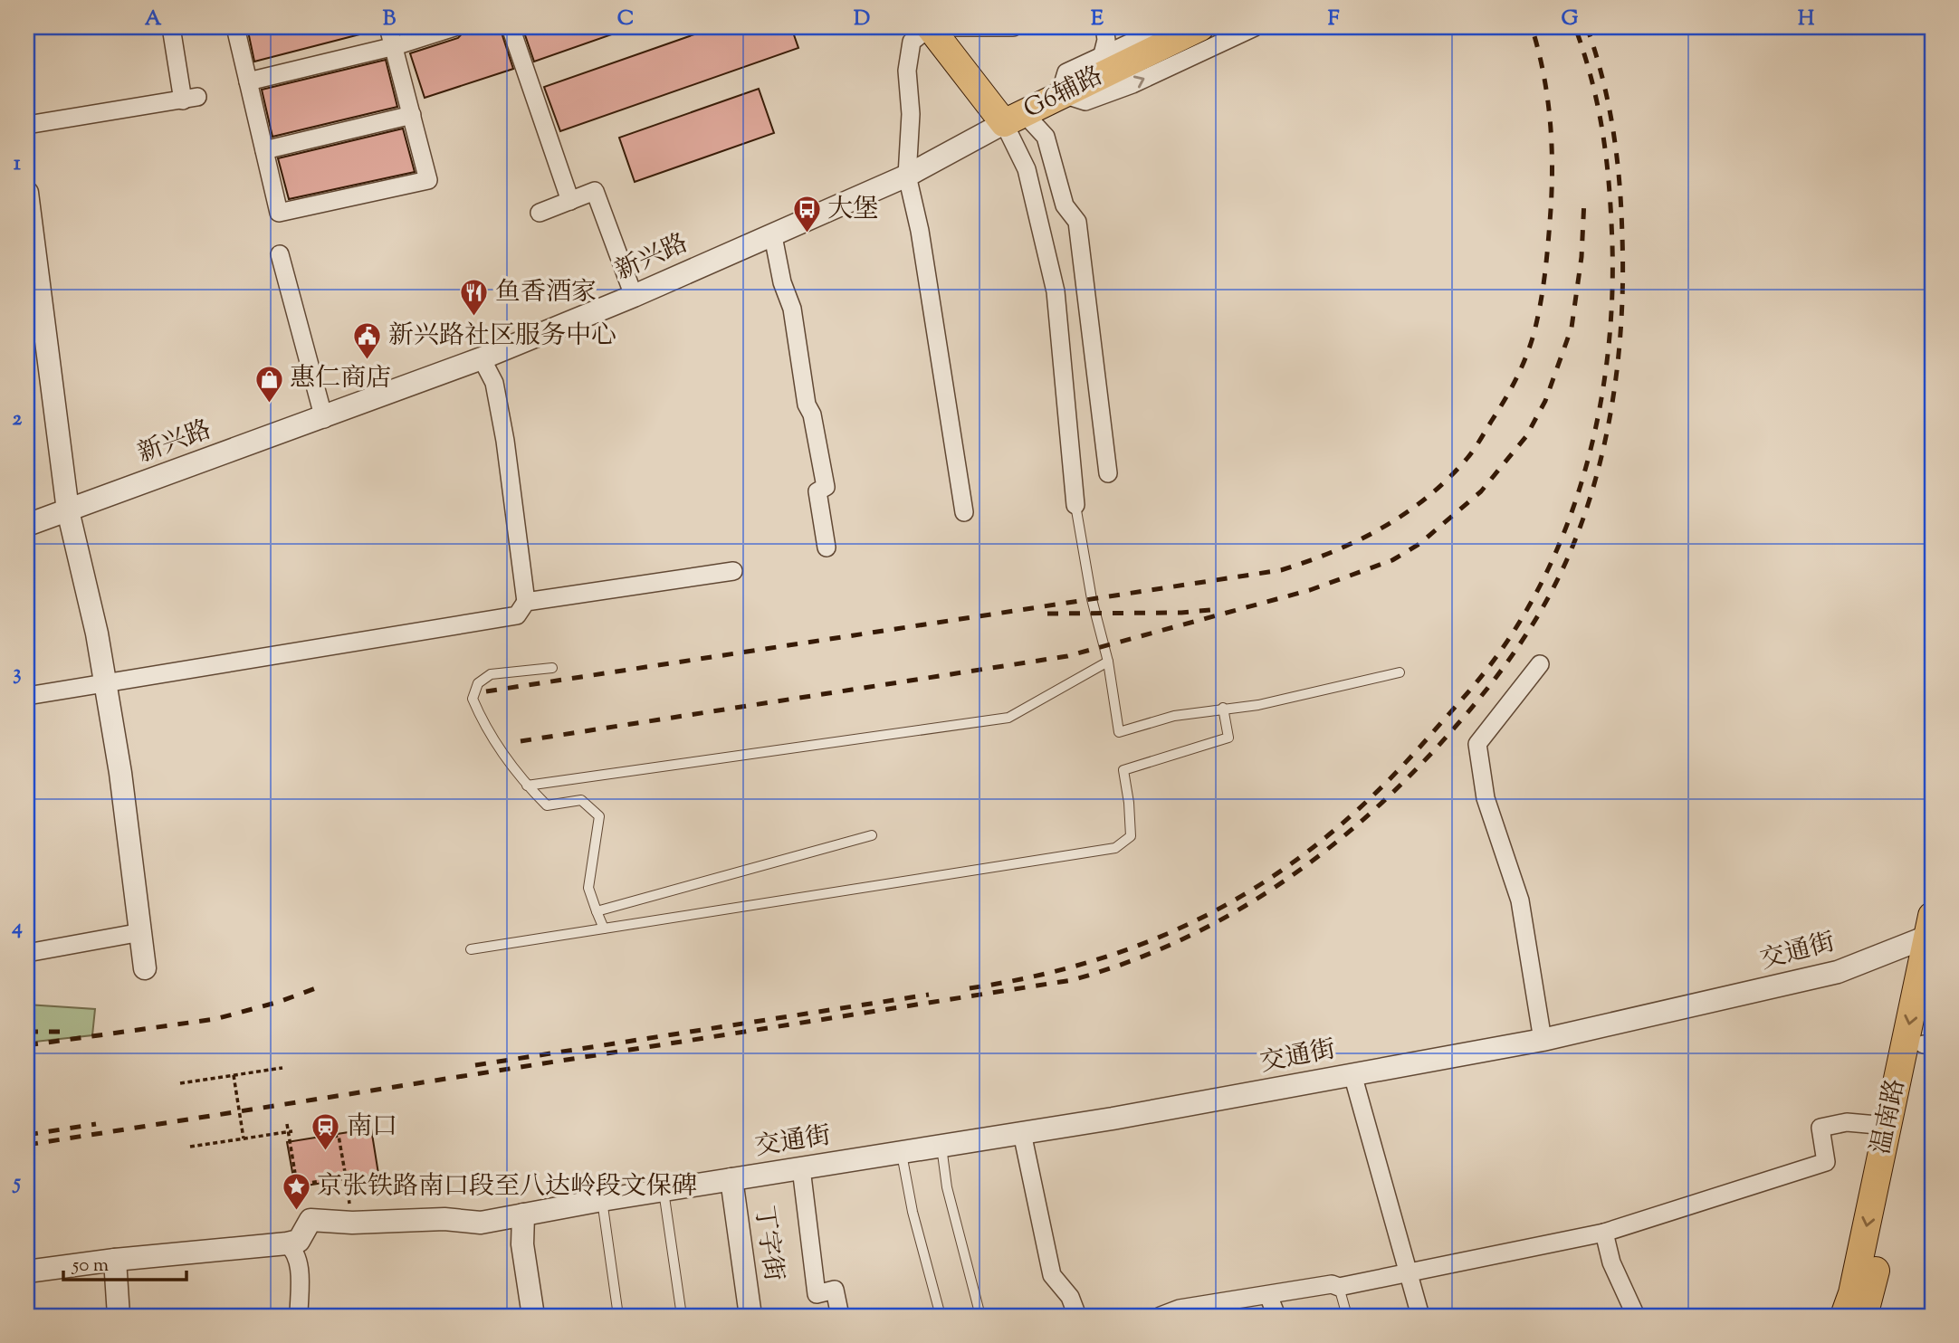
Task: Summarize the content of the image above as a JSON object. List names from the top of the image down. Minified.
{"streets":{"main road":["G6辅路","温南路"],"street":["新兴路","交通街","丁字街"]},"crossings":[["G6辅路","新兴路"],["交通街","温南路"],["交通街","丁字街"]],"places":{"bus stop":["大堡"],"restaurant":["鱼香酒家"],"public building":["新兴路社区服务中心"],"shop":["惠仁商店"],"station":["南口"],"place":["京张铁路南口段至八达岭段文保碑"]},"scale_bar":"50 m","grid":{"columns":["A","B","C","D","E","F","G","H"],"rows":["1","2","3","4","5"]}}
